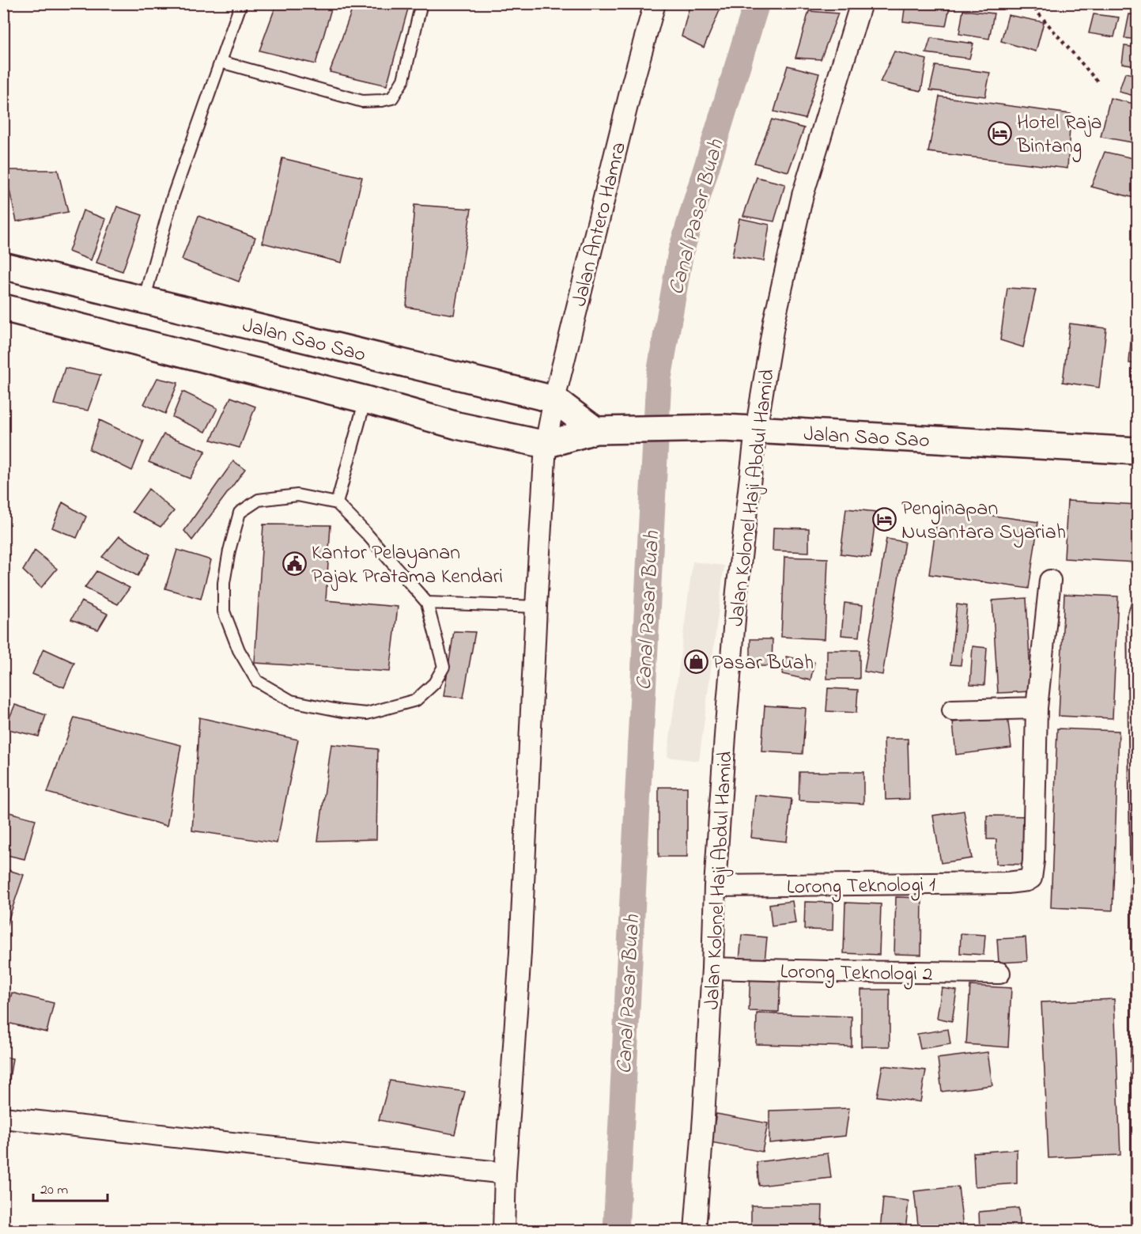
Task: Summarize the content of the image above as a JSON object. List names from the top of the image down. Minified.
{"streets":{"street":["Jalan Antero Hamra","Jalan Sao Sao","Jalan Kolonel Haji Abdul Hamid","Lorong Teknologi 1","Lorong Teknologi 2"]},"crossings":[["Jalan Antero Hamra","Jalan Sao Sao"],["Jalan Sao Sao","Jalan Kolonel Haji Abdul Hamid"],["Jalan Kolonel Haji Abdul Hamid","Lorong Teknologi 1"],["Jalan Kolonel Haji Abdul Hamid","Lorong Teknologi 2"]],"water":["Canal Pasar Buah"],"places":{"hotel":["Hotel Raja Bintang","Penginapan Nusantara Syariah"],"public building":["Kantor Pelayanan Pajak Pratama Kendari"],"shop":["Pasar Buah"]},"scale_bar":"20 m"}
